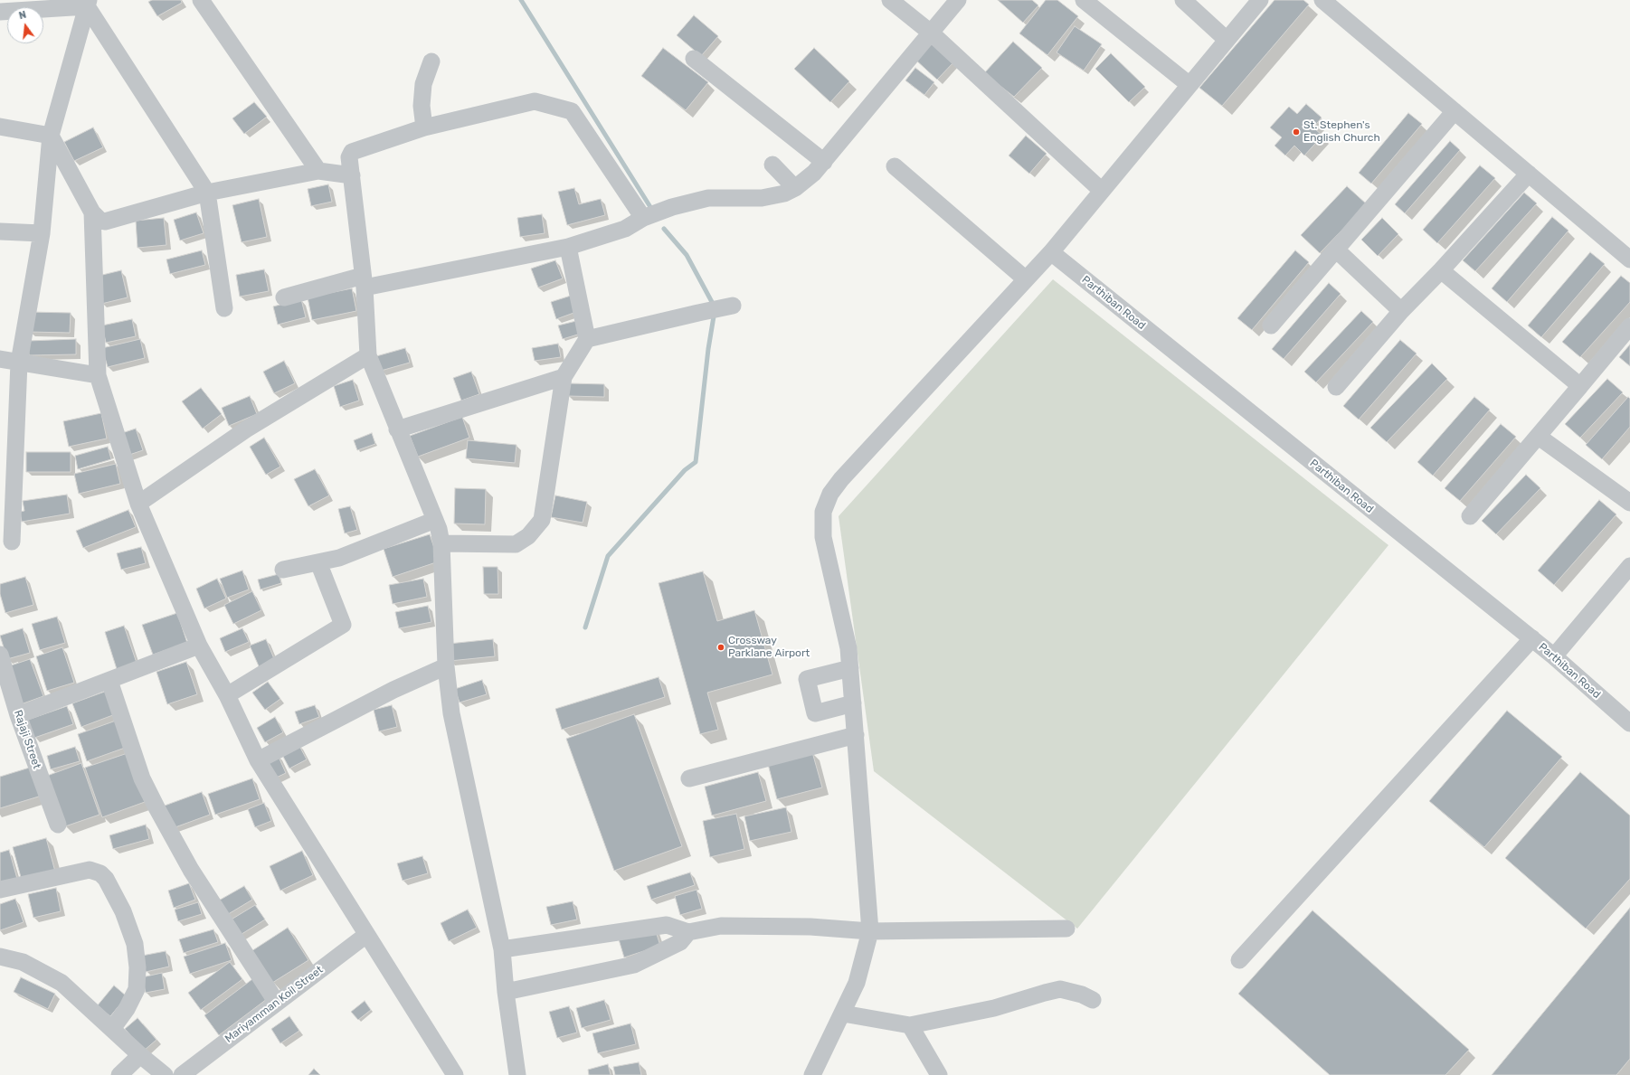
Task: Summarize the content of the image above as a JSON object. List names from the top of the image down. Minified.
{"streets":{"street":["Parthiban Road","Rajaji Street","Mariyamman Koil Street"]},"places":["St. Stephen's English Church","Crossway Parklane Airport"],"north":"top"}
